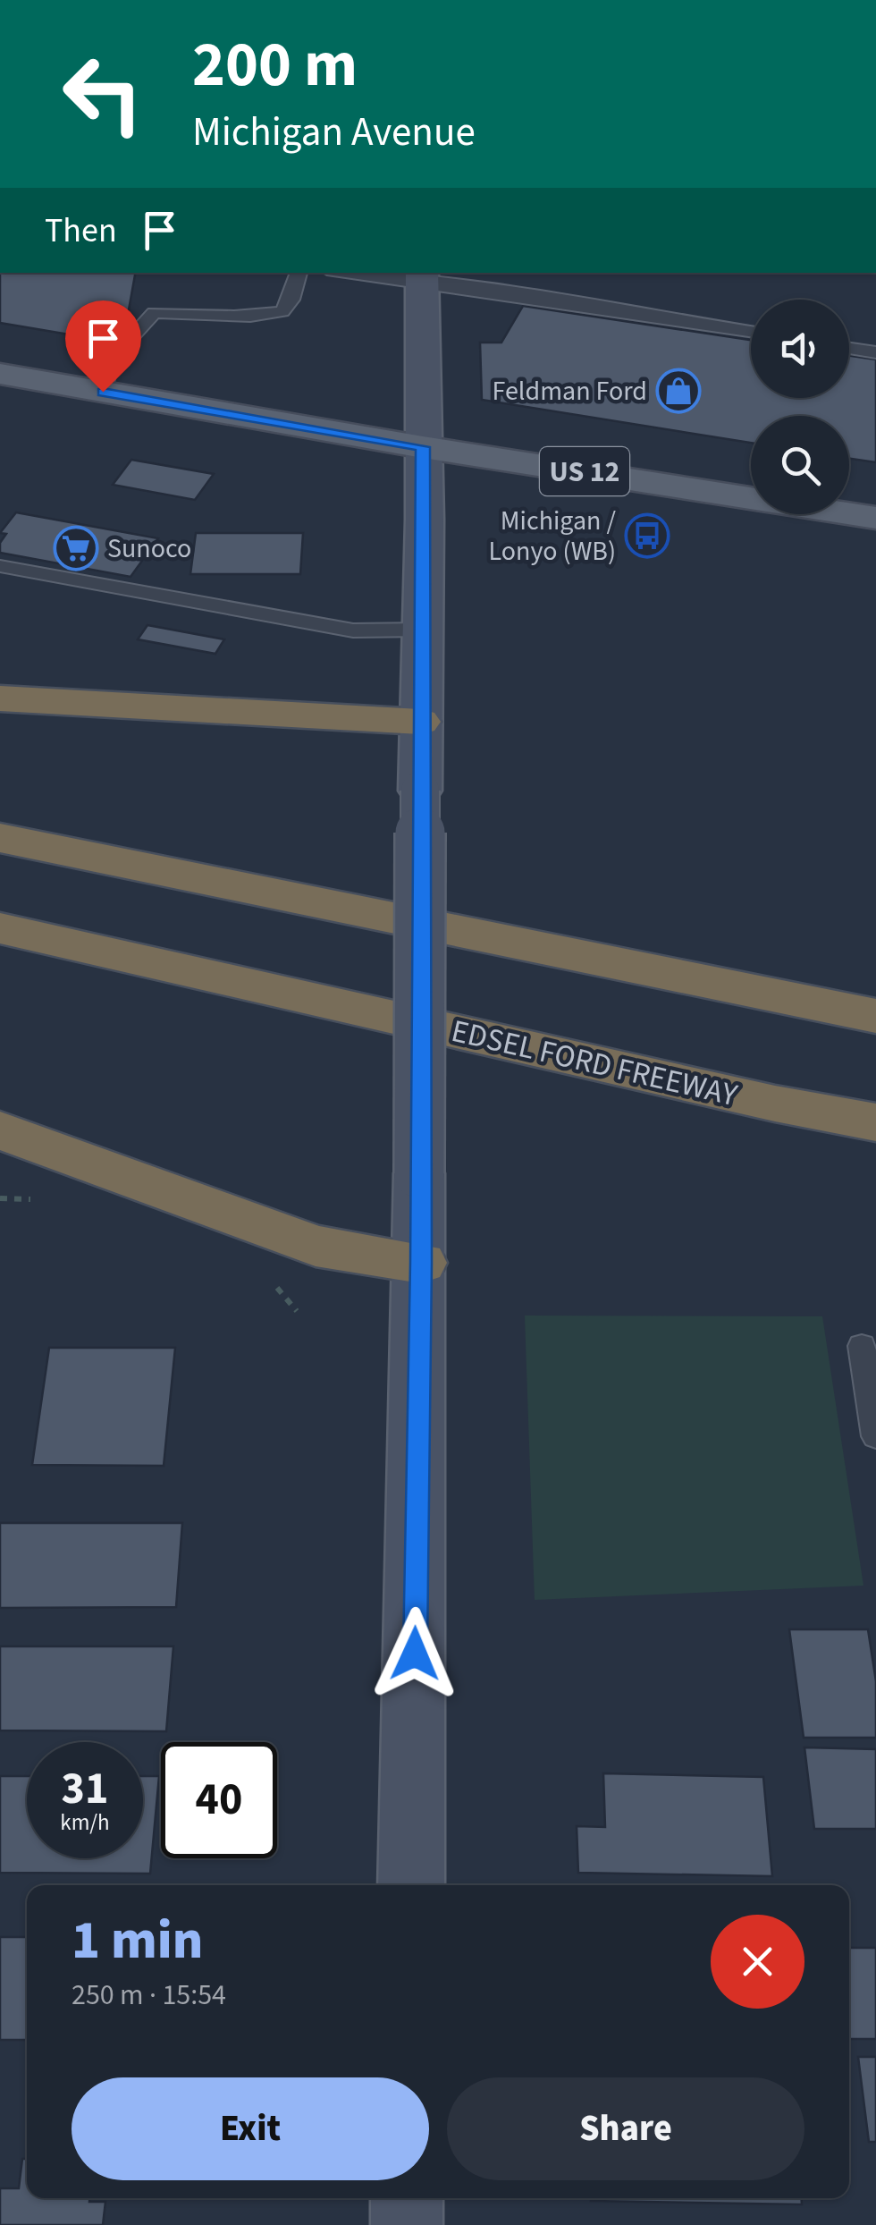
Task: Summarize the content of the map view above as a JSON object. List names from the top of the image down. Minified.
{"streets":{"highway":["EDSEL FORD FREEWAY"],"main road":["US 12"]},"places":{"shop":["Feldman Ford"],"bus stop":["Michigan / Lonyo (WB)"],"supermarket":["Sunoco"]},"page":{"turn":["200 m","Michigan Avenue"],"then":"Then","speed":"31 km/h","limit":"40","heading":["1 min","250 m · 15:54"],"buttons":["Exit","Share"]}}
